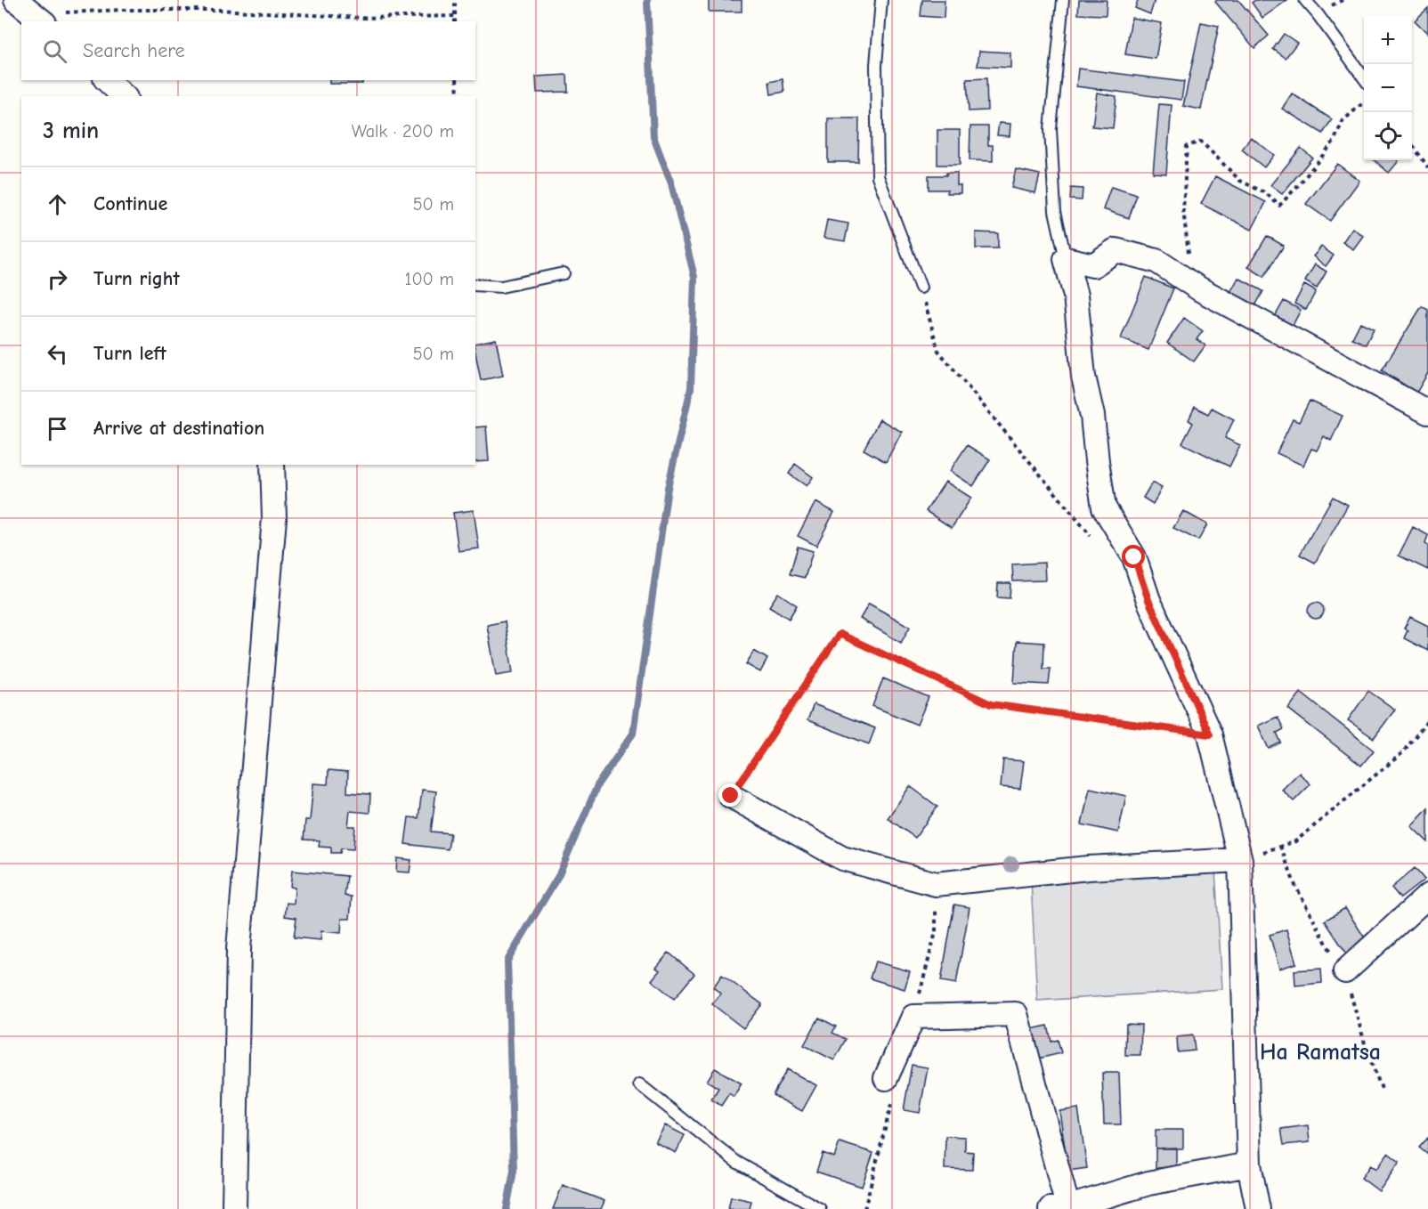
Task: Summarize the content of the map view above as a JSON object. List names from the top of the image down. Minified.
{"districts":["Ha Ramatsa"],"page":{"map_buttons":["+","−"],"search":"Search here","heading":["3 min","Walk · 200 m"],"list":[["Continue","50 m"],["Turn right","100 m"],["Turn left","50 m"],"Arrive at destination"]}}
